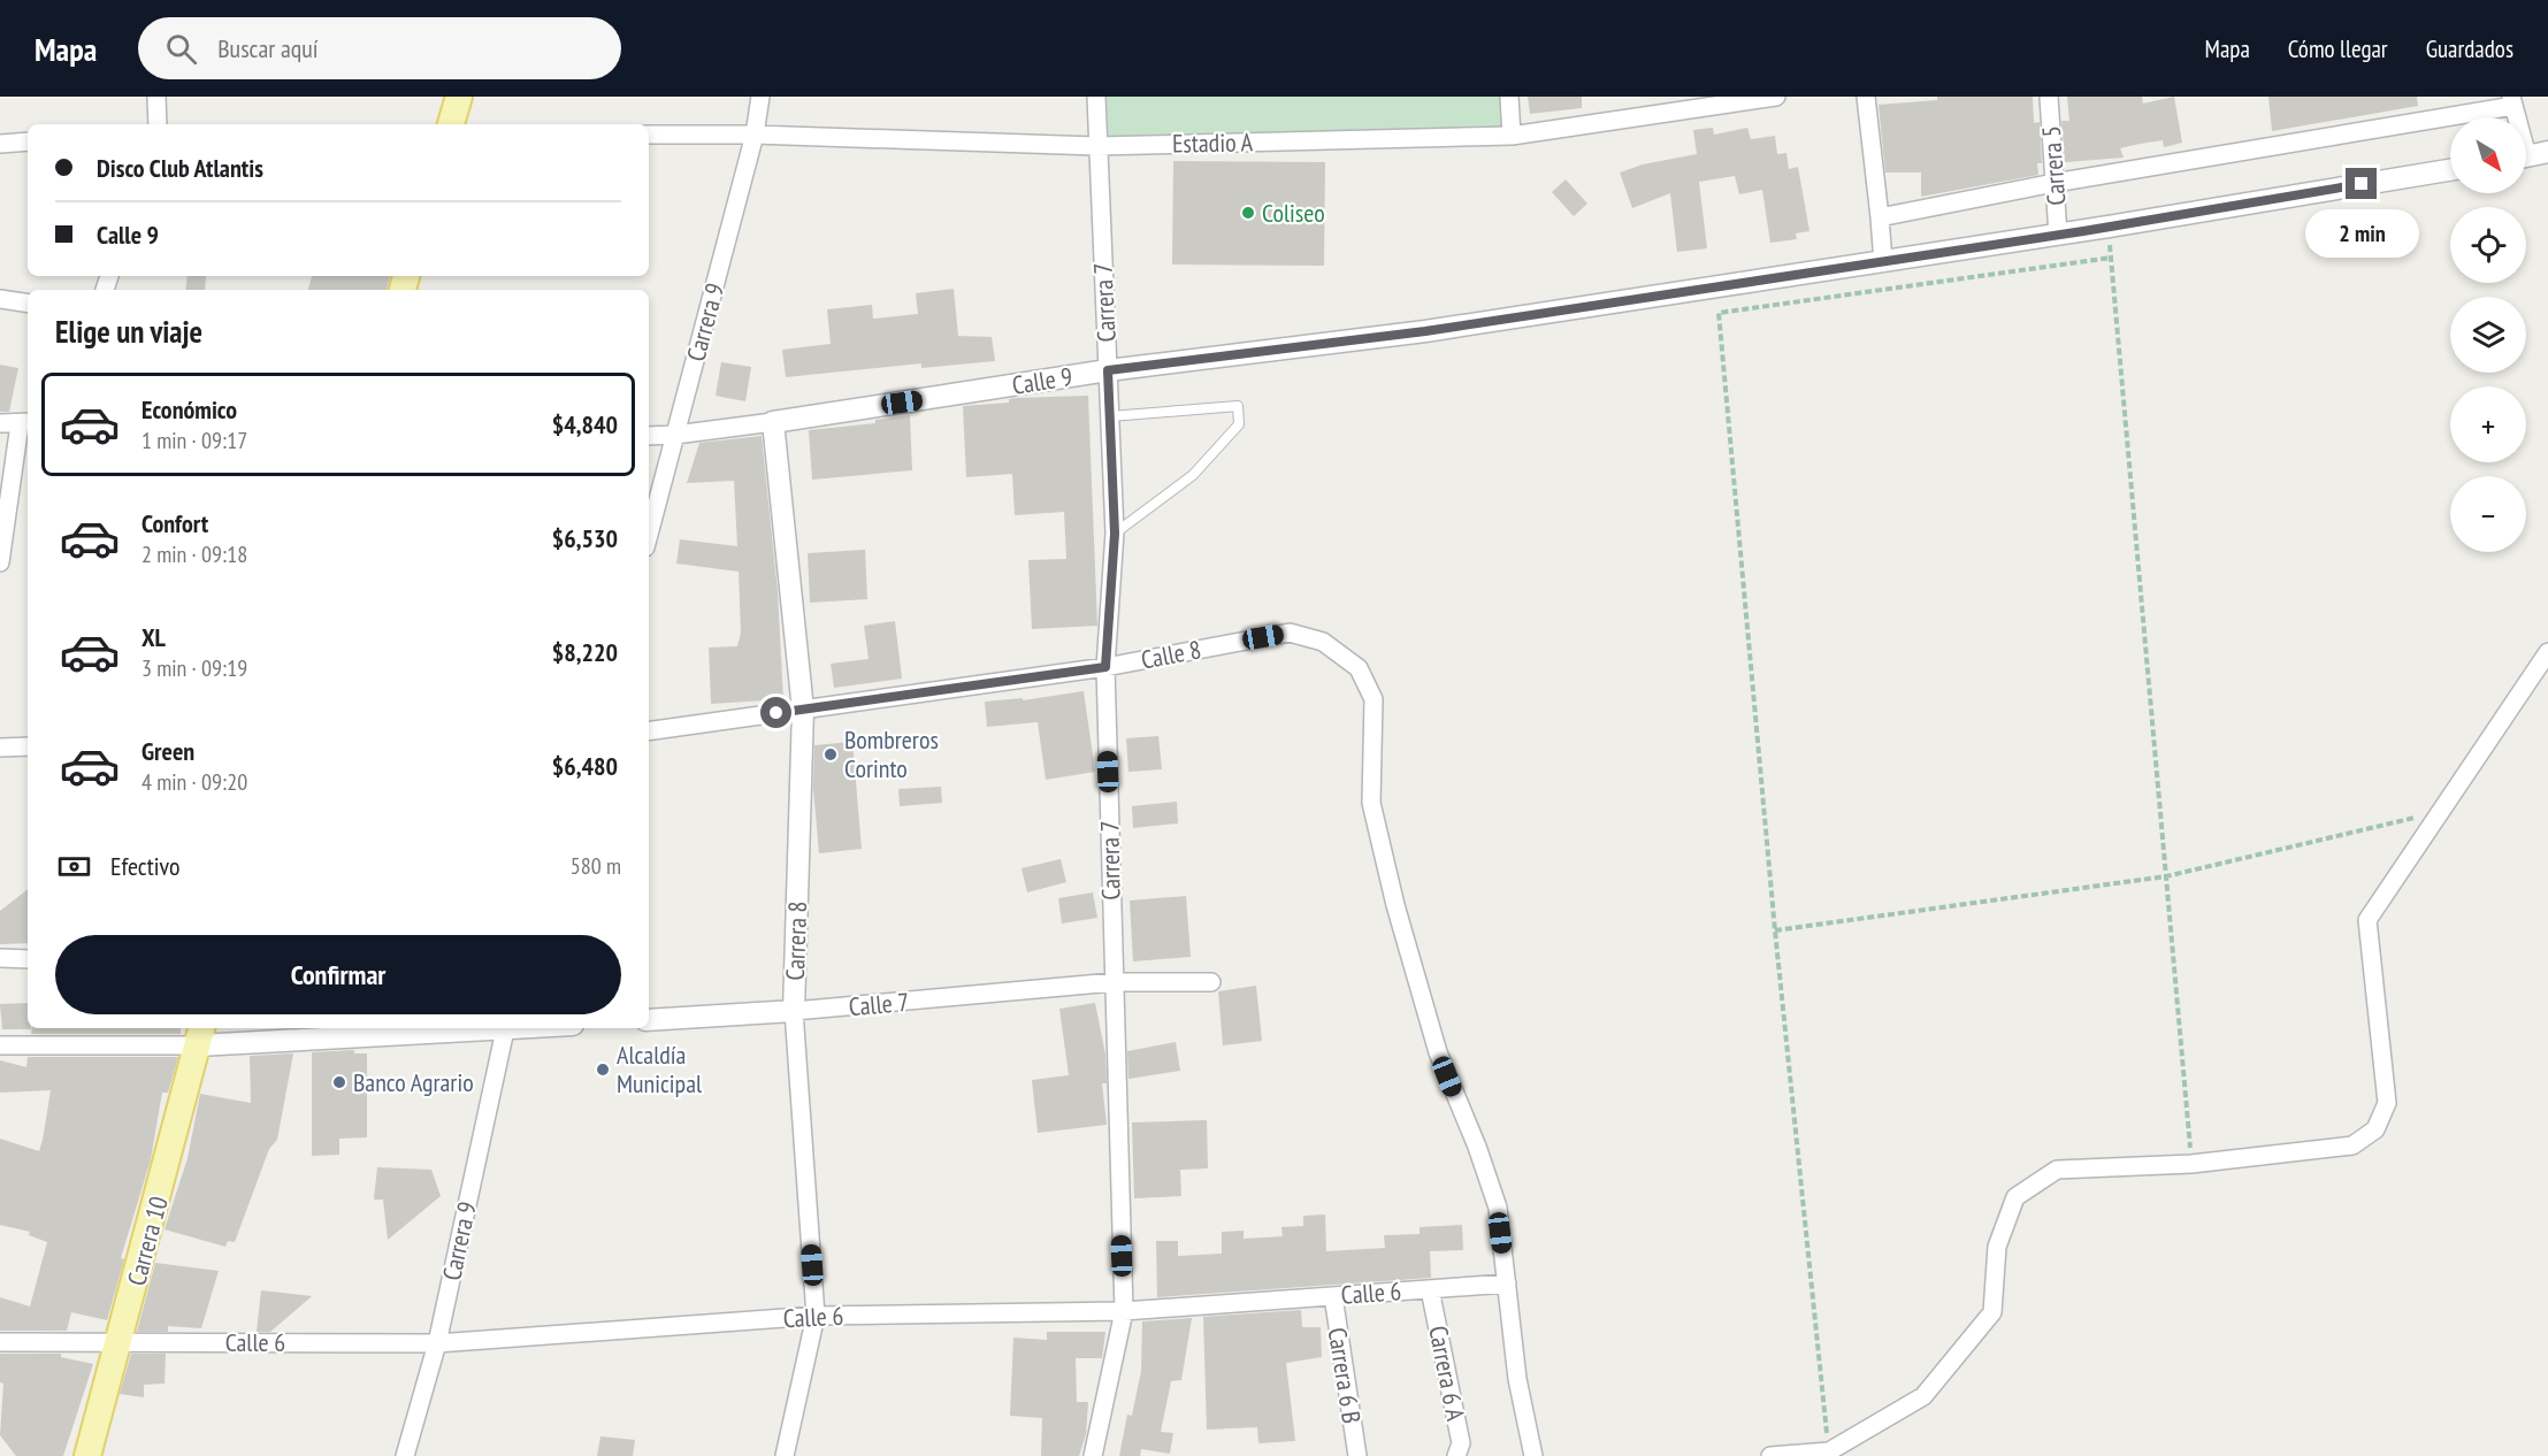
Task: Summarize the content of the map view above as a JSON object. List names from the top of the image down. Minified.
{"streets":{"main road":["Carrera 10"],"street":["Estadio A","Carrera 5","Carrera 7","Carrera 9","Calle 9","Calle 8","Carrera 8","Calle 7","Calle 6","Carrera 6 A","Carrera 6 B"]},"crossings":[["Estadio A","Carrera 7"],["Estadio A","Carrera 9"],["Carrera 5","Calle 9"],["Carrera 7","Calle 9"],["Carrera 7","Calle 8"],["Carrera 7","Calle 7"],["Carrera 7","Calle 6"],["Carrera 9","Calle 9"],["Carrera 9","Calle 6"],["Calle 9","Carrera 8"],["Calle 8","Carrera 8"],["Calle 8","Calle 6"],["Carrera 8","Calle 7"],["Carrera 8","Calle 6"],["Carrera 10","Calle 6"],["Calle 6","Carrera 6 A"],["Calle 6","Carrera 6 B"]],"places":["Coliseo","Bombreros Corinto","Alcaldía Municipal","Banco Agrario"],"north":"bottom right","page":{"header":"Mapa","search":"Buscar aquí","nav":["Mapa","Cómo llegar","Guardados"],"map_buttons":["+","−"],"banner":["Disco Club Atlantis","Calle 9"],"bubble":"2 min","heading":"Elige un viaje","list":[{"name":"Económico","note":"1 min · 09:17","value":"$4,840"},{"name":"Confort","note":"2 min · 09:18","value":"$6,530"},{"name":"XL","note":"3 min · 09:19","value":"$8,220"},{"name":"Green","note":"4 min · 09:20","value":"$6,480"}],"pay":["Efectivo","580 m"],"buttons":"Confirmar"}}
